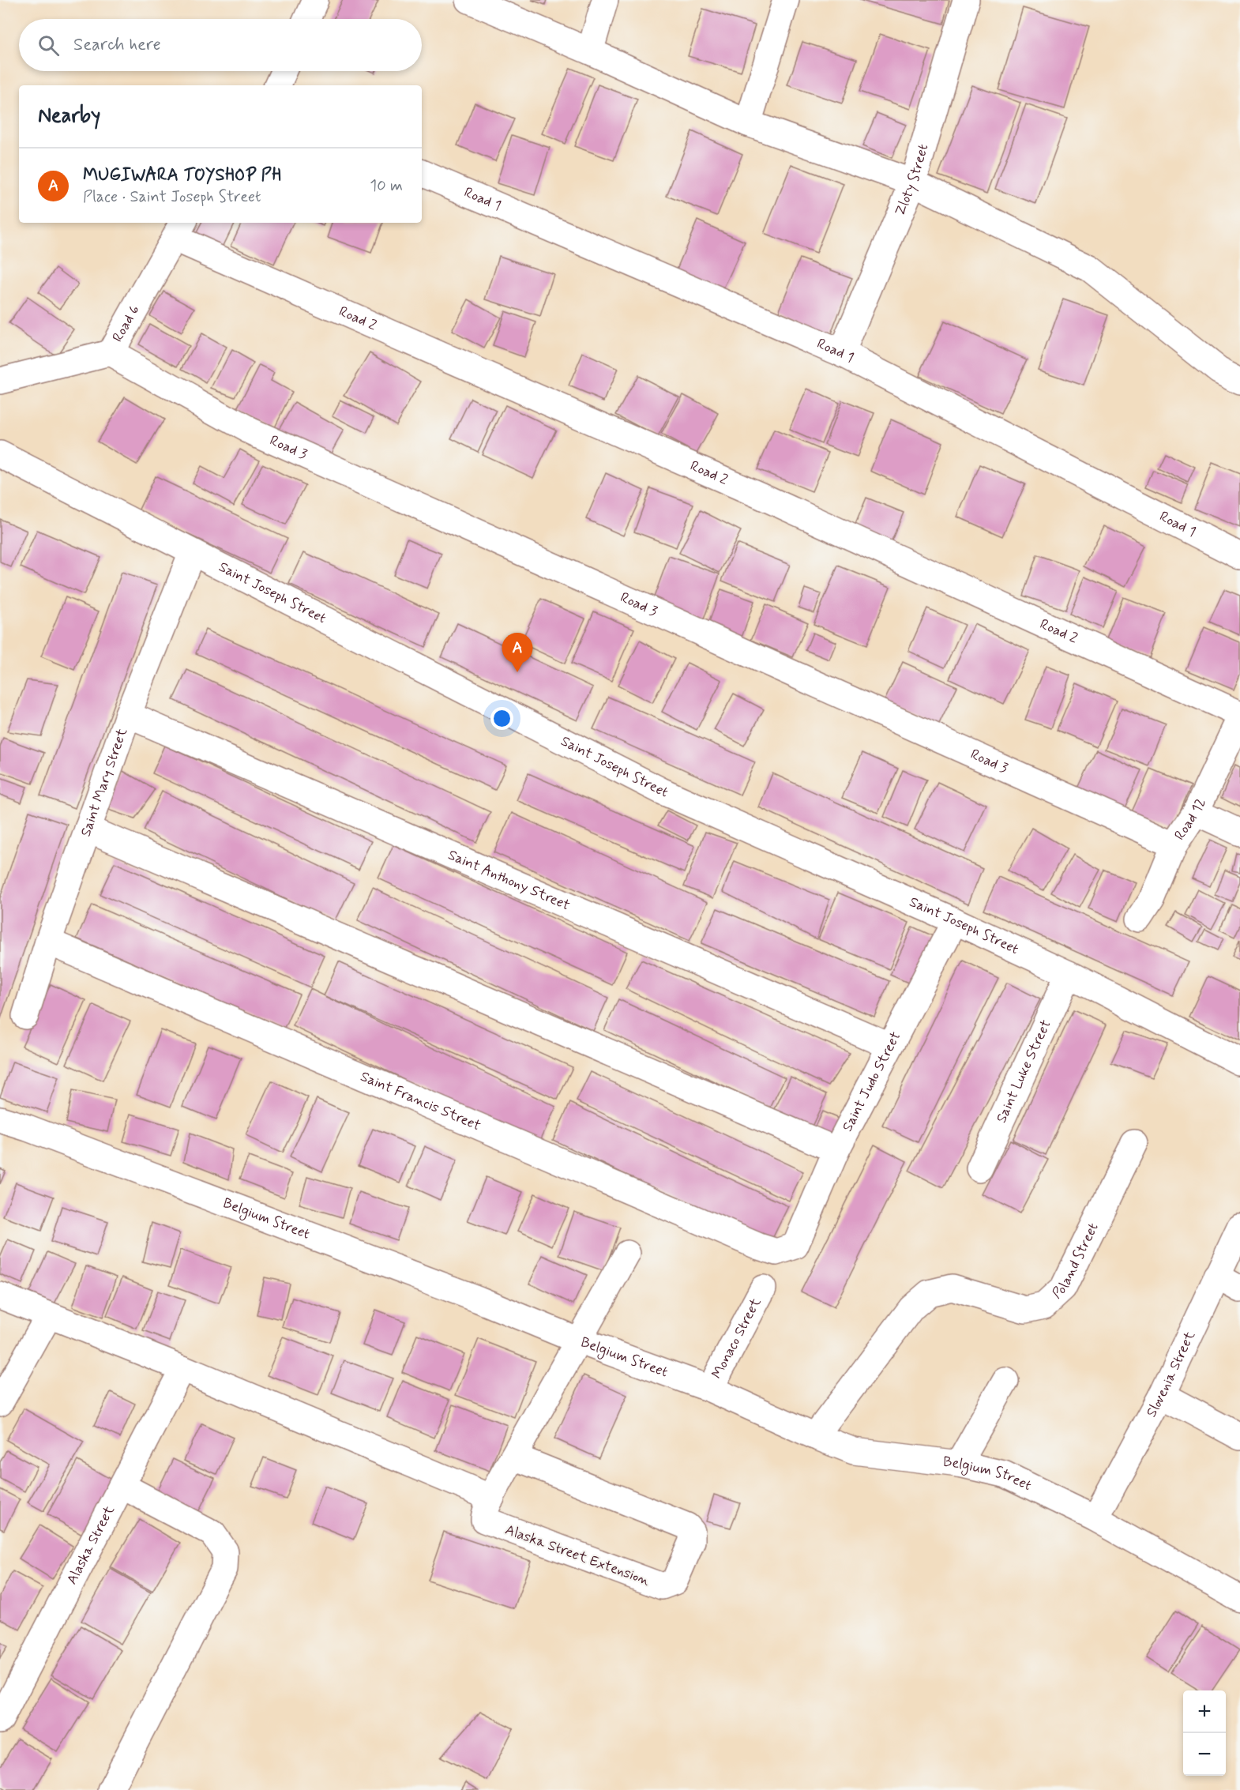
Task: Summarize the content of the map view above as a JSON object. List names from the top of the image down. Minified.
{"streets":{"street":["Zloty Street","Road 1","Road 2","Road 6","Road 3","Saint Joseph Street","Saint Mary Street","Road 12","Saint Anthony Street","Saint Luke Street","Saint Judo Street","Saint Francis Street","Belgium Street","Poland Street","Monaco Street","Slovenia Street","Alaska Street","Alaska Street Extension"]},"crossings":[["Zloty Street","Road 1"],["Road 2","Road 6"],["Road 2","Road 12"],["Road 6","Road 3"],["Road 3","Road 12"],["Saint Joseph Street","Saint Mary Street"],["Saint Joseph Street","Saint Luke Street"],["Saint Joseph Street","Saint Judo Street"],["Saint Mary Street","Saint Anthony Street"],["Saint Mary Street","Saint Francis Street"],["Saint Anthony Street","Saint Judo Street"],["Saint Judo Street","Saint Francis Street"],["Belgium Street","Poland Street"],["Belgium Street","Monaco Street"],["Belgium Street","Slovenia Street"]],"page":{"search":"Search here","heading":"Nearby","list":[{"mark":"A","name":"MUGIWARA TOYSHOP PH","note":"Place · Saint Joseph Street","value":"10 m"}],"pins":"A","map_buttons":["+","−"]}}
